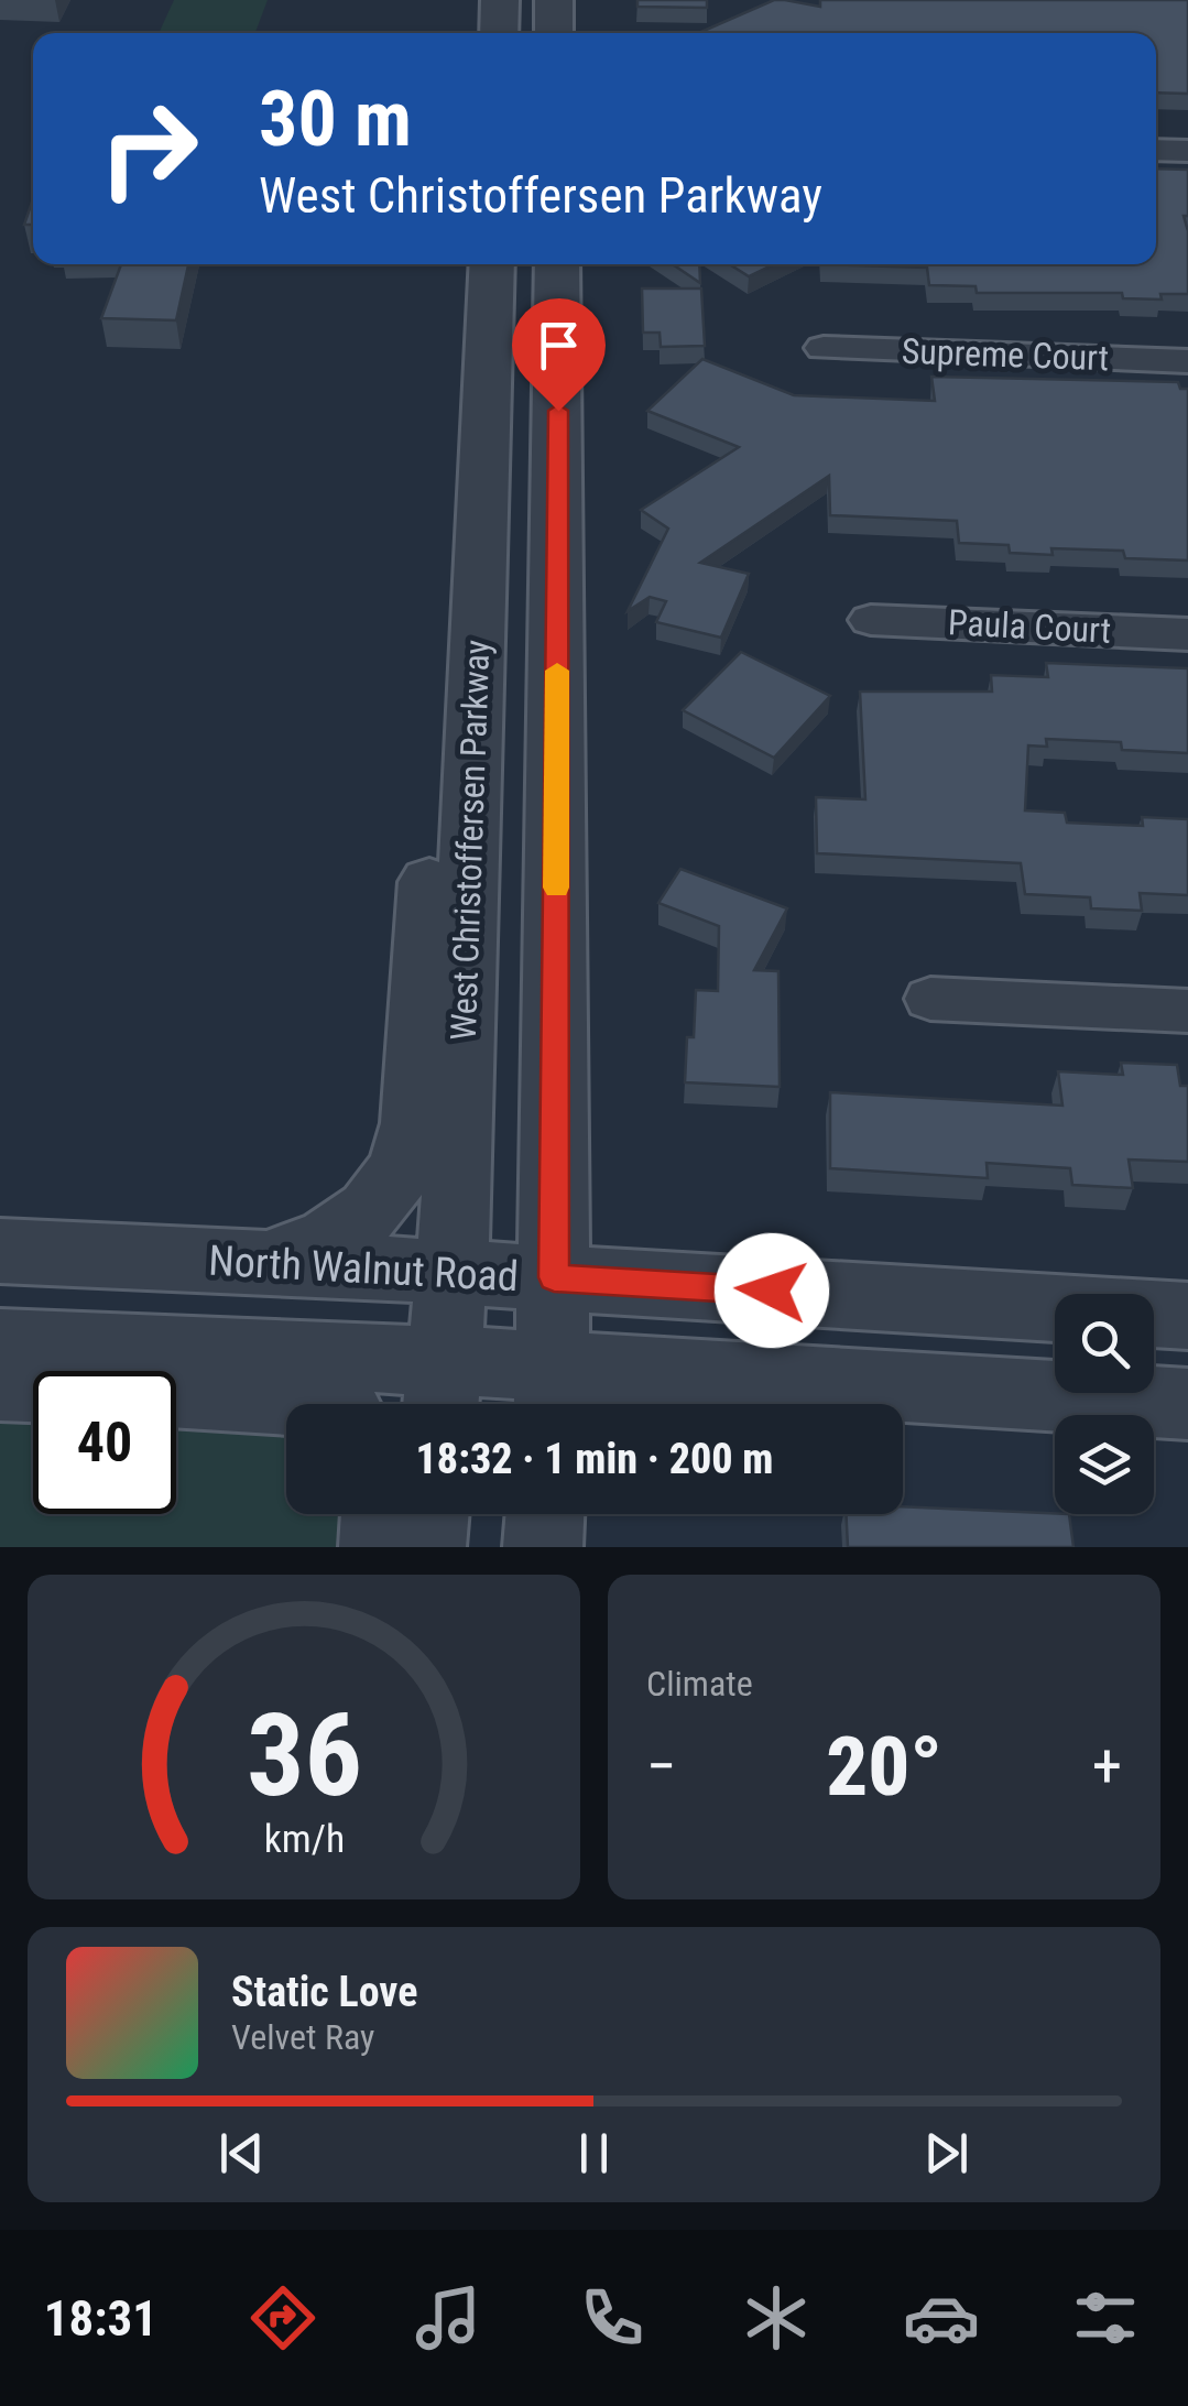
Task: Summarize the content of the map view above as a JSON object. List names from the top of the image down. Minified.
{"streets":{"street":["Supreme Court","Paula Court","West Christoffersen Parkway","North Walnut Road"]},"crossings":[["West Christoffersen Parkway","North Walnut Road"]],"page":{"turn":["30 m","West Christoffersen Parkway"],"limit":"40","trip":"18:32 · 1 min · 200 m","tile":"Climate","heat":["−","20°","+"],"song":["Static Love","Velvet Ray"],"tabs":"18:31","gauge":["36","km/h"]}}
